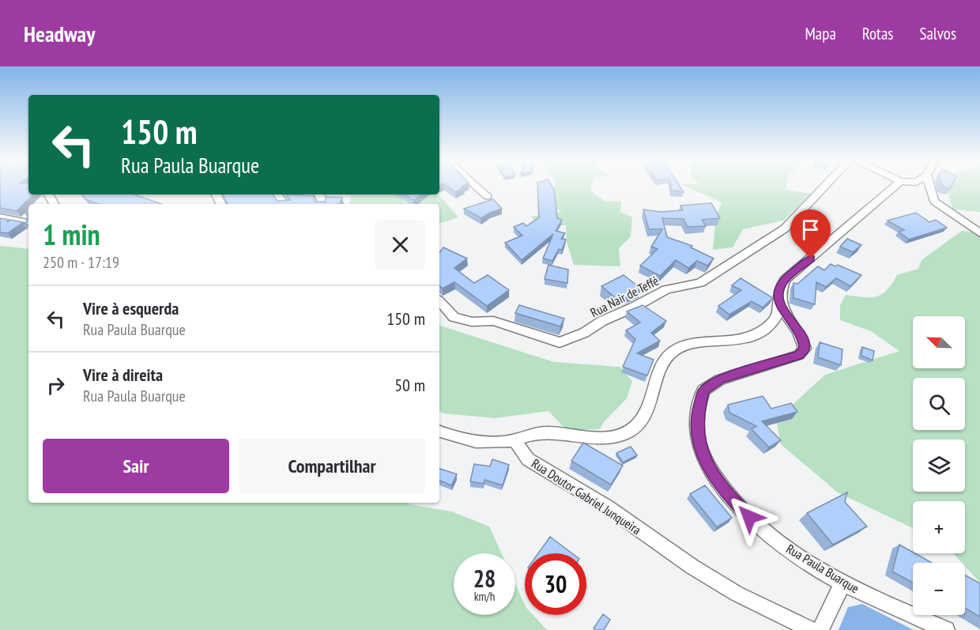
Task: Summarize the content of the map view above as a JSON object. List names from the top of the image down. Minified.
{"streets":{"street":["Rua Nair de Teffé","Rua Doutor Gabriel Junqueira","Rua Paula Buarque"]},"north":"top left","page":{"header":"Headway","nav":["Mapa","Rotas","Salvos"],"turn":["150 m","Rua Paula Buarque"],"heading":["1 min","250 m · 17:19"],"list":[{"name":"Vire à esquerda","note":"Rua Paula Buarque","value":"150 m"},{"name":"Vire à direita","note":"Rua Paula Buarque","value":"50 m"}],"map_buttons":["+","−"],"buttons":["Sair","Compartilhar"],"speed":"28 km/h","limit":"30"}}
